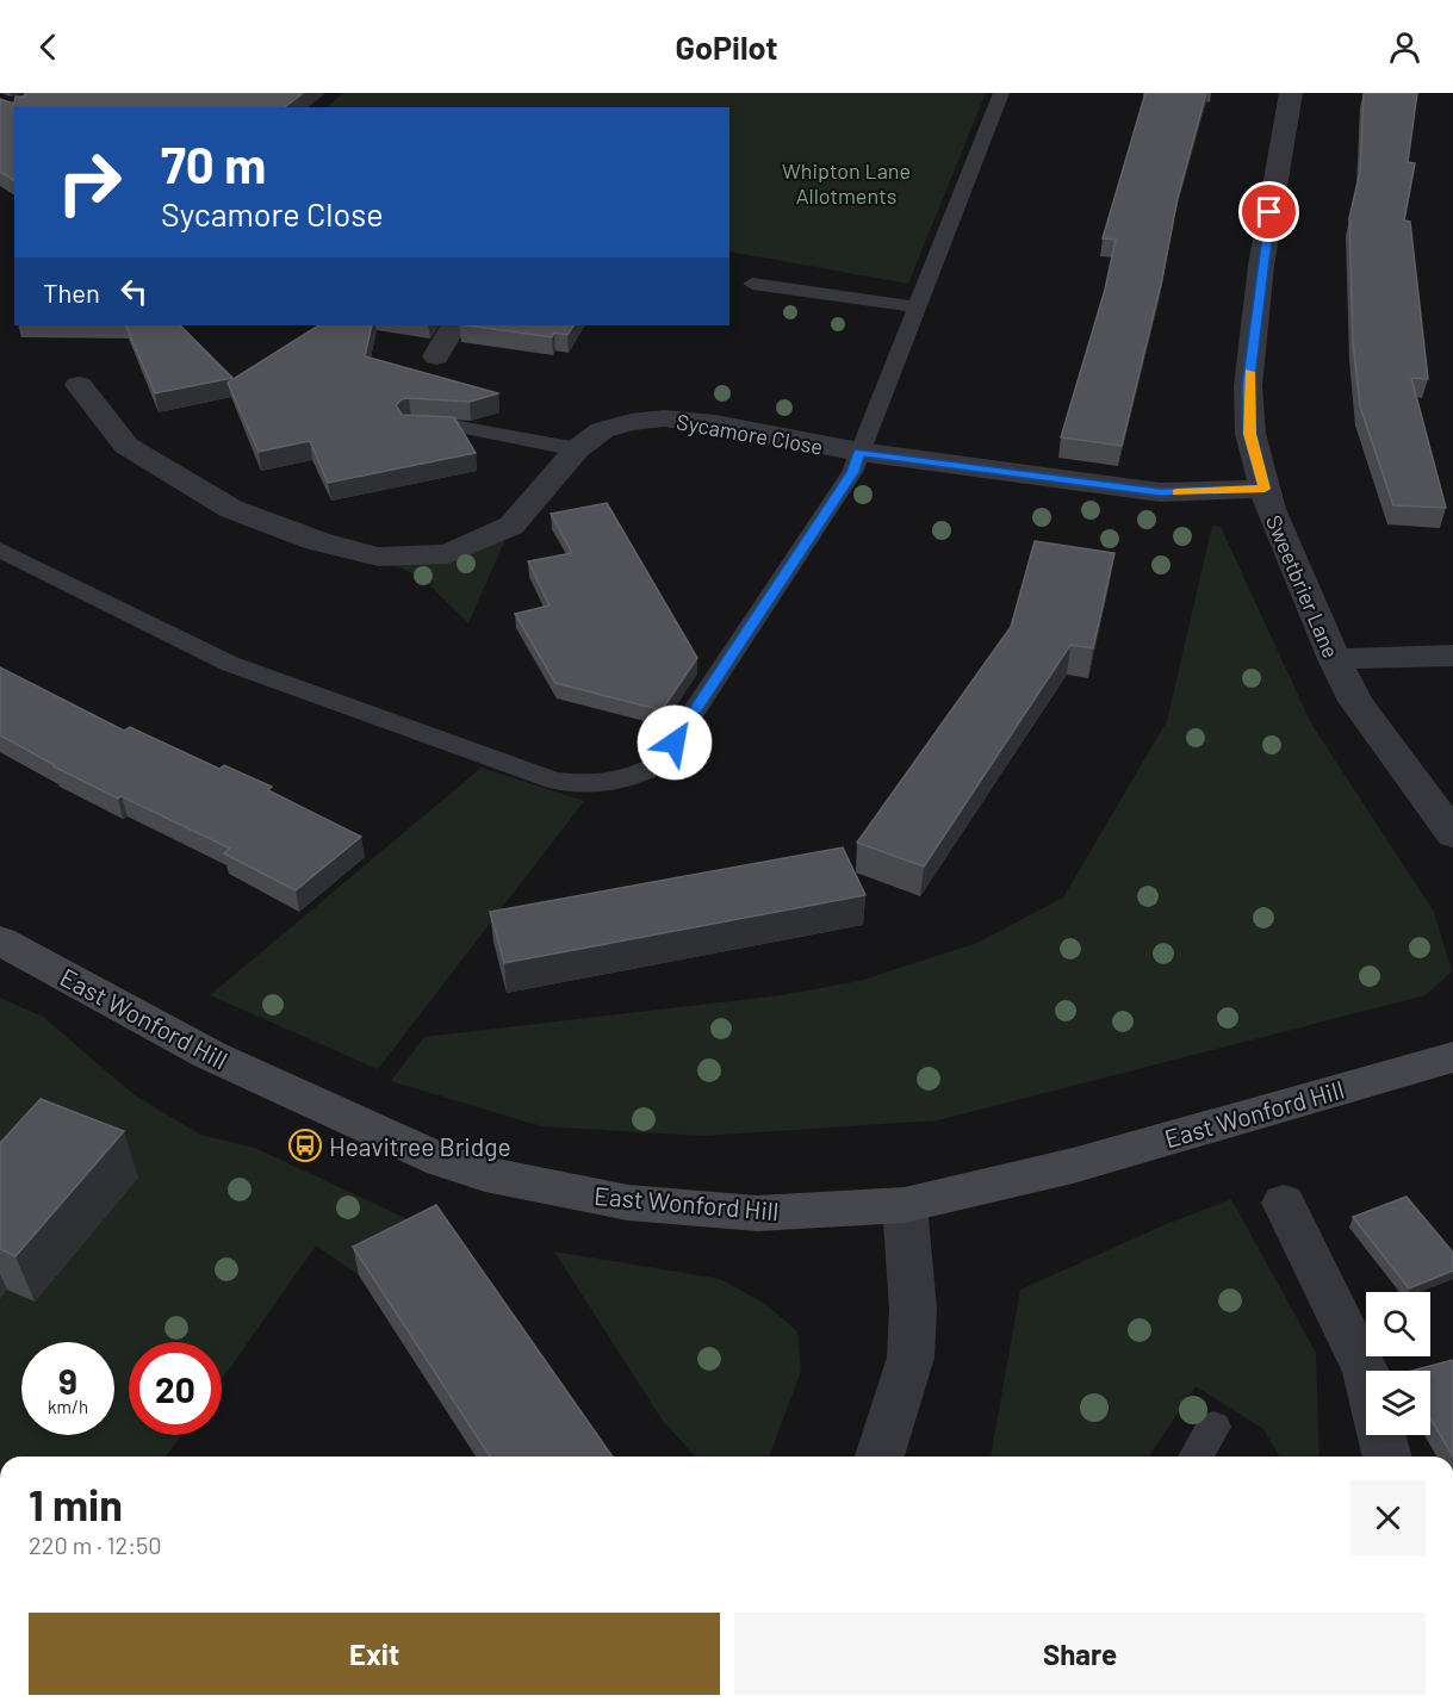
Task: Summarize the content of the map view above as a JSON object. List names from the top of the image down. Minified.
{"streets":{"main road":["East Wonford Hill"],"street":["Sycamore Close","Sweetbrier Lane"]},"crossings":[["Sycamore Close","Sweetbrier Lane"]],"parks":["Whipton Lane Allotments"],"places":{"bus stop":["Heavitree Bridge"]},"page":{"header":"GoPilot","turn":["70 m","Sycamore Close"],"then":"Then","speed":"9 km/h","limit":"20","heading":["1 min","220 m · 12:50"],"buttons":["Exit","Share"]}}
